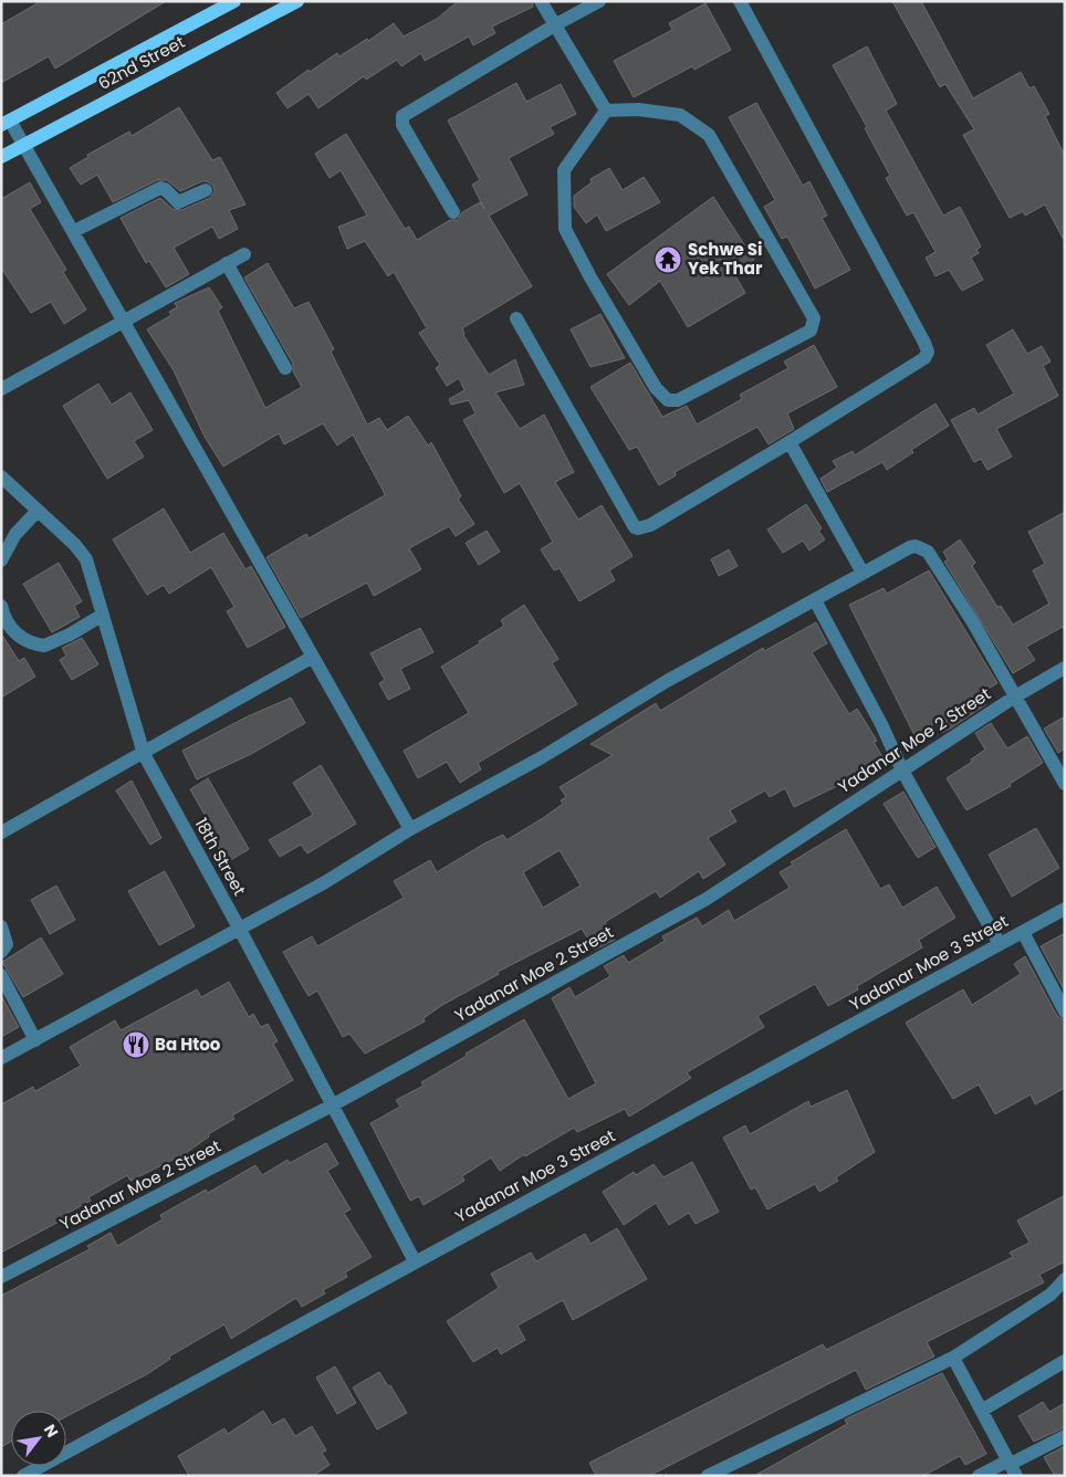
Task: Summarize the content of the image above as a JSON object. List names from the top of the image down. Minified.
{"streets":{"main road":["62nd Street"],"street":["Yadanar Moe 2 Street","18th Street","Yadanar Moe 3 Street"]},"crossings":[["Yadanar Moe 2 Street","18th Street"],["18th Street","Yadanar Moe 3 Street"]],"places":{"temple":["Schwe Si Yek Thar"],"restaurant":["Ba Htoo"]},"north":"top right"}
